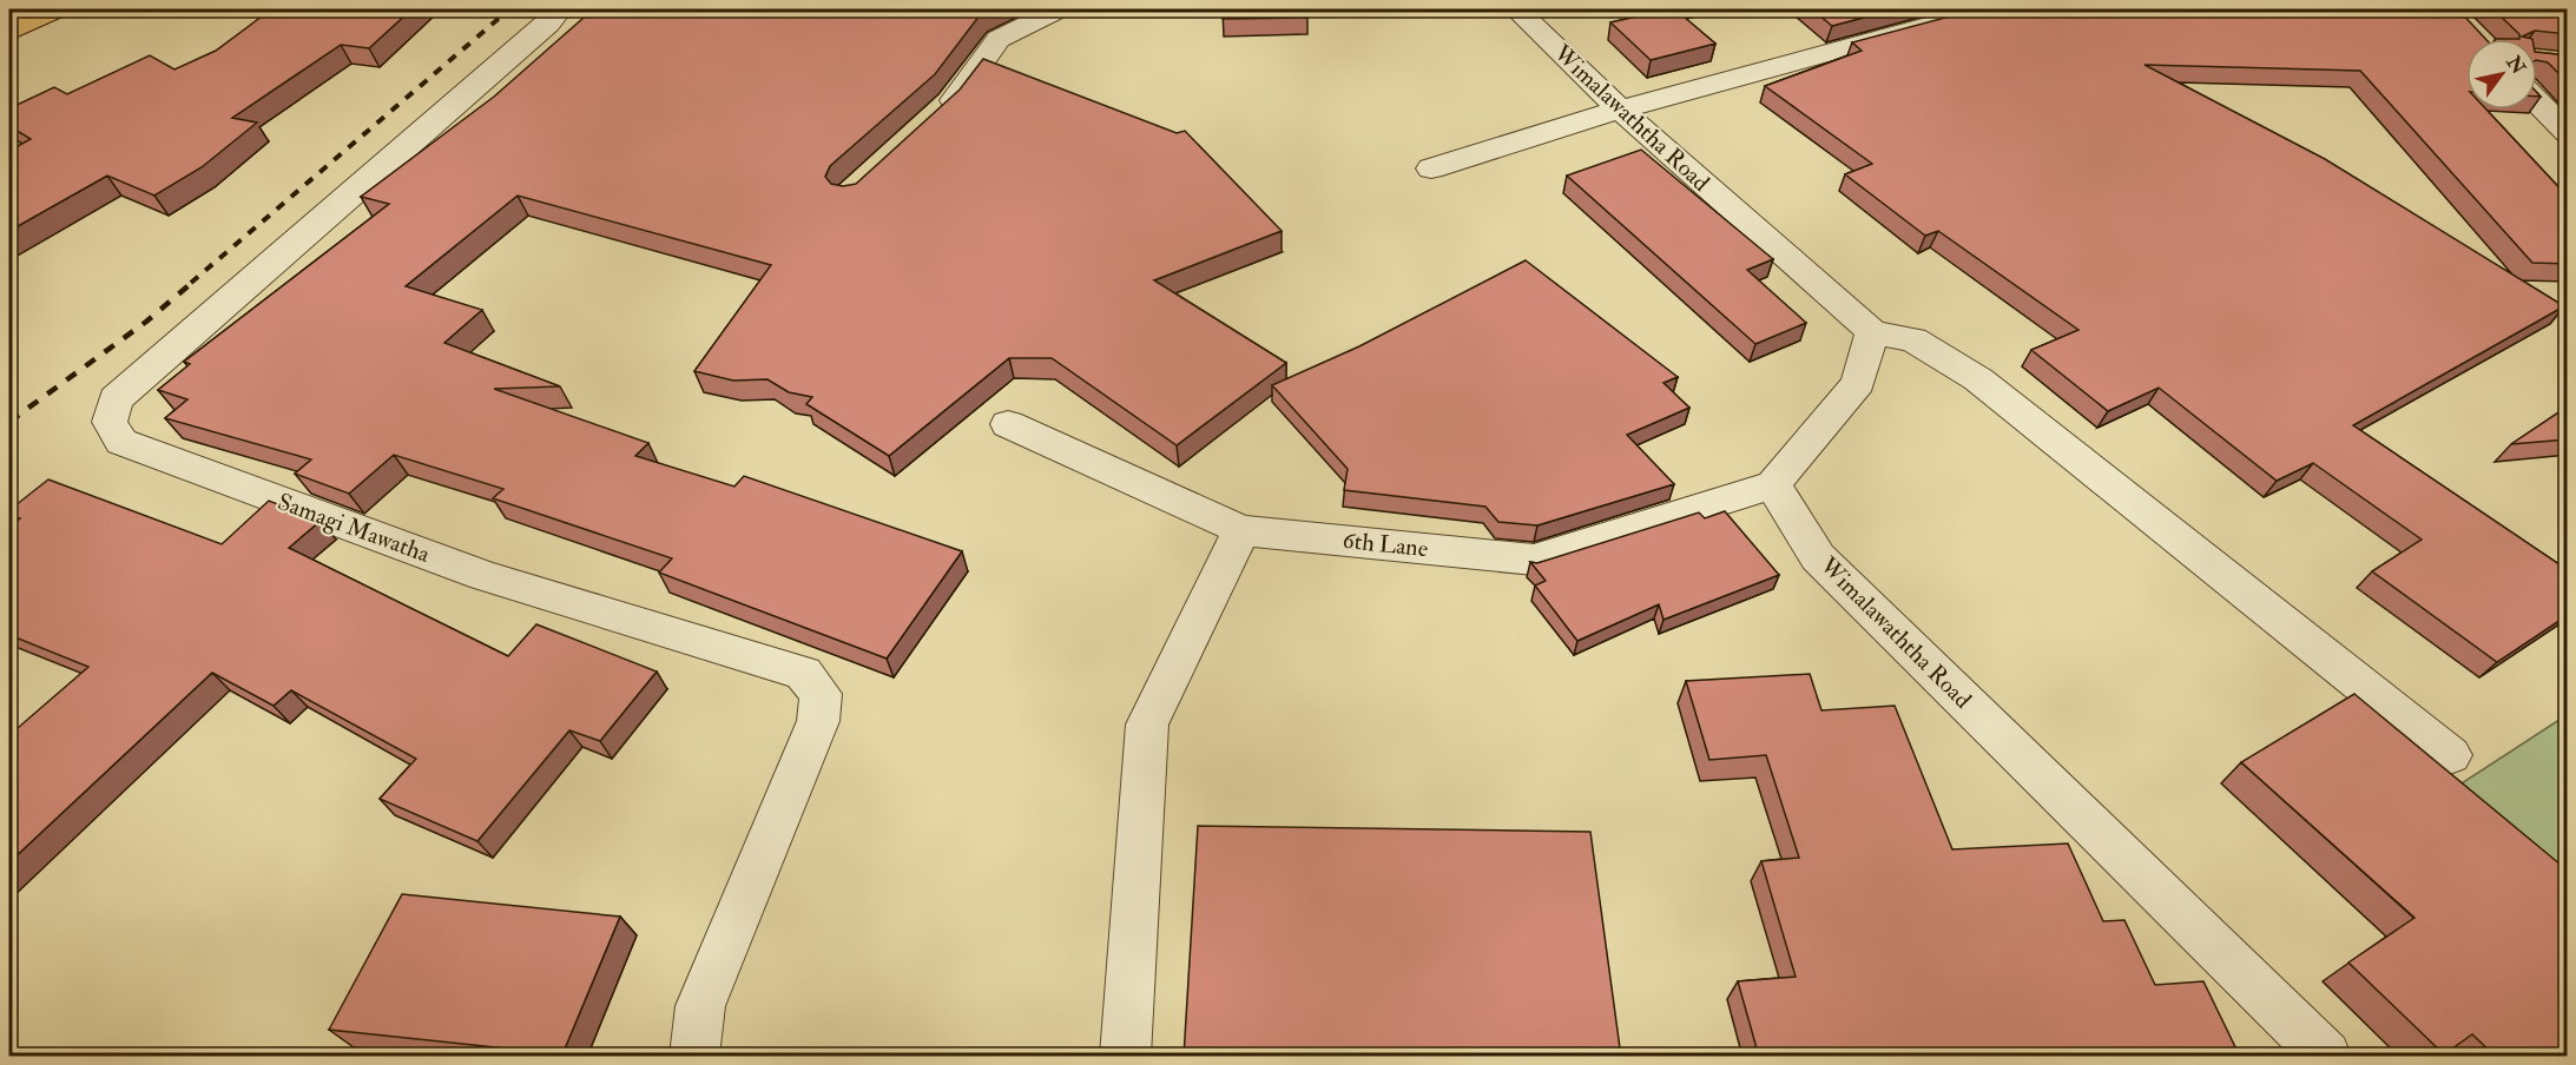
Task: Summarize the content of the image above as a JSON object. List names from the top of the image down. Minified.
{"streets":{"street":["Wimalawaththa Road","Samagi Mawatha","6th Lane"]},"crossings":[["Wimalawaththa Road","6th Lane"]],"north":"top right"}
